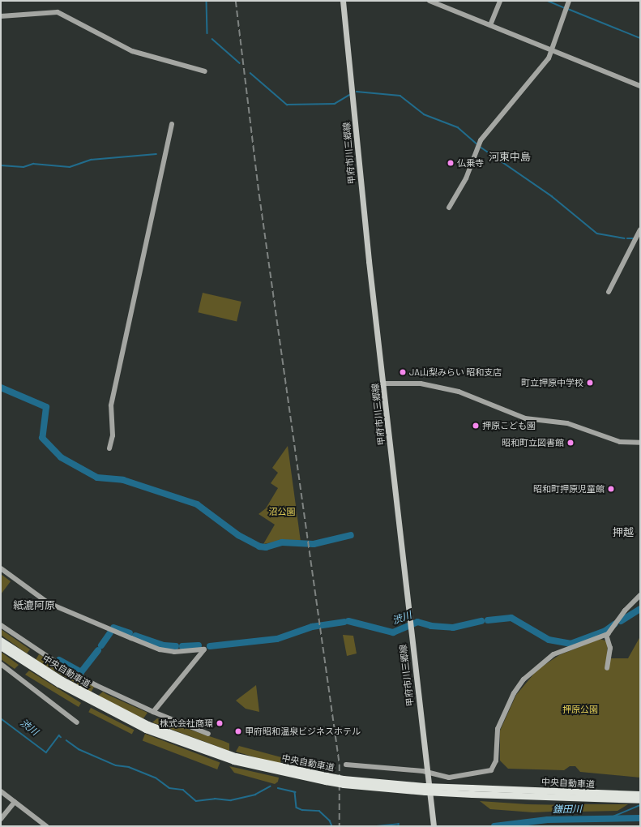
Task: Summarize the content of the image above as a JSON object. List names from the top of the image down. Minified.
{"streets":{"highway":["中央自動車道"],"main road":["甲府市川三郷線"]},"districts":["河東中島","押越","紙漉阿原"],"water":["渋川","鎌田川"],"parks":["沼公園","押原公園"],"places":["仏乗寺","JA山梨みらい 昭和支店","町立押原中学校","押原こども園","昭和町立図書館","昭和町押原児童館","株式会社商環","甲府昭和温泉ビジネスホテル"]}
